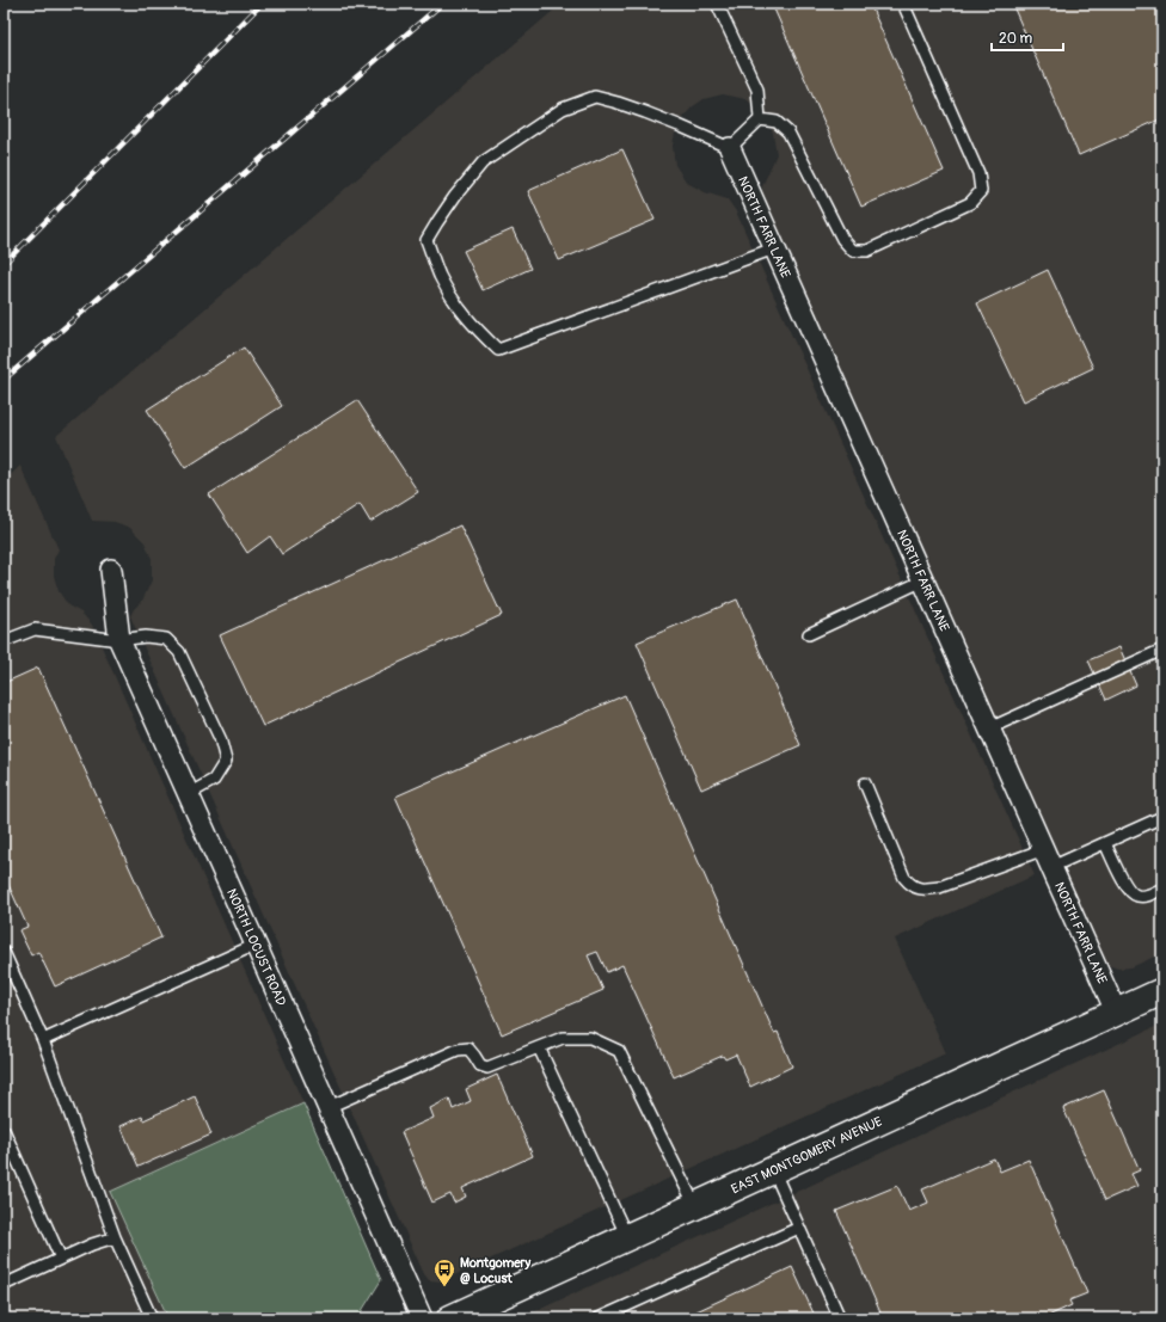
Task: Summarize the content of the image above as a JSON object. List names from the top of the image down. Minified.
{"streets":{"main road":["EAST MONTGOMERY AVENUE"],"street":["NORTH FARR LANE","NORTH LOCUST ROAD"]},"crossings":[["NORTH FARR LANE","EAST MONTGOMERY AVENUE"]],"places":{"bus stop":["Montgomery @ Locust"]},"scale_bar":"20 m"}
